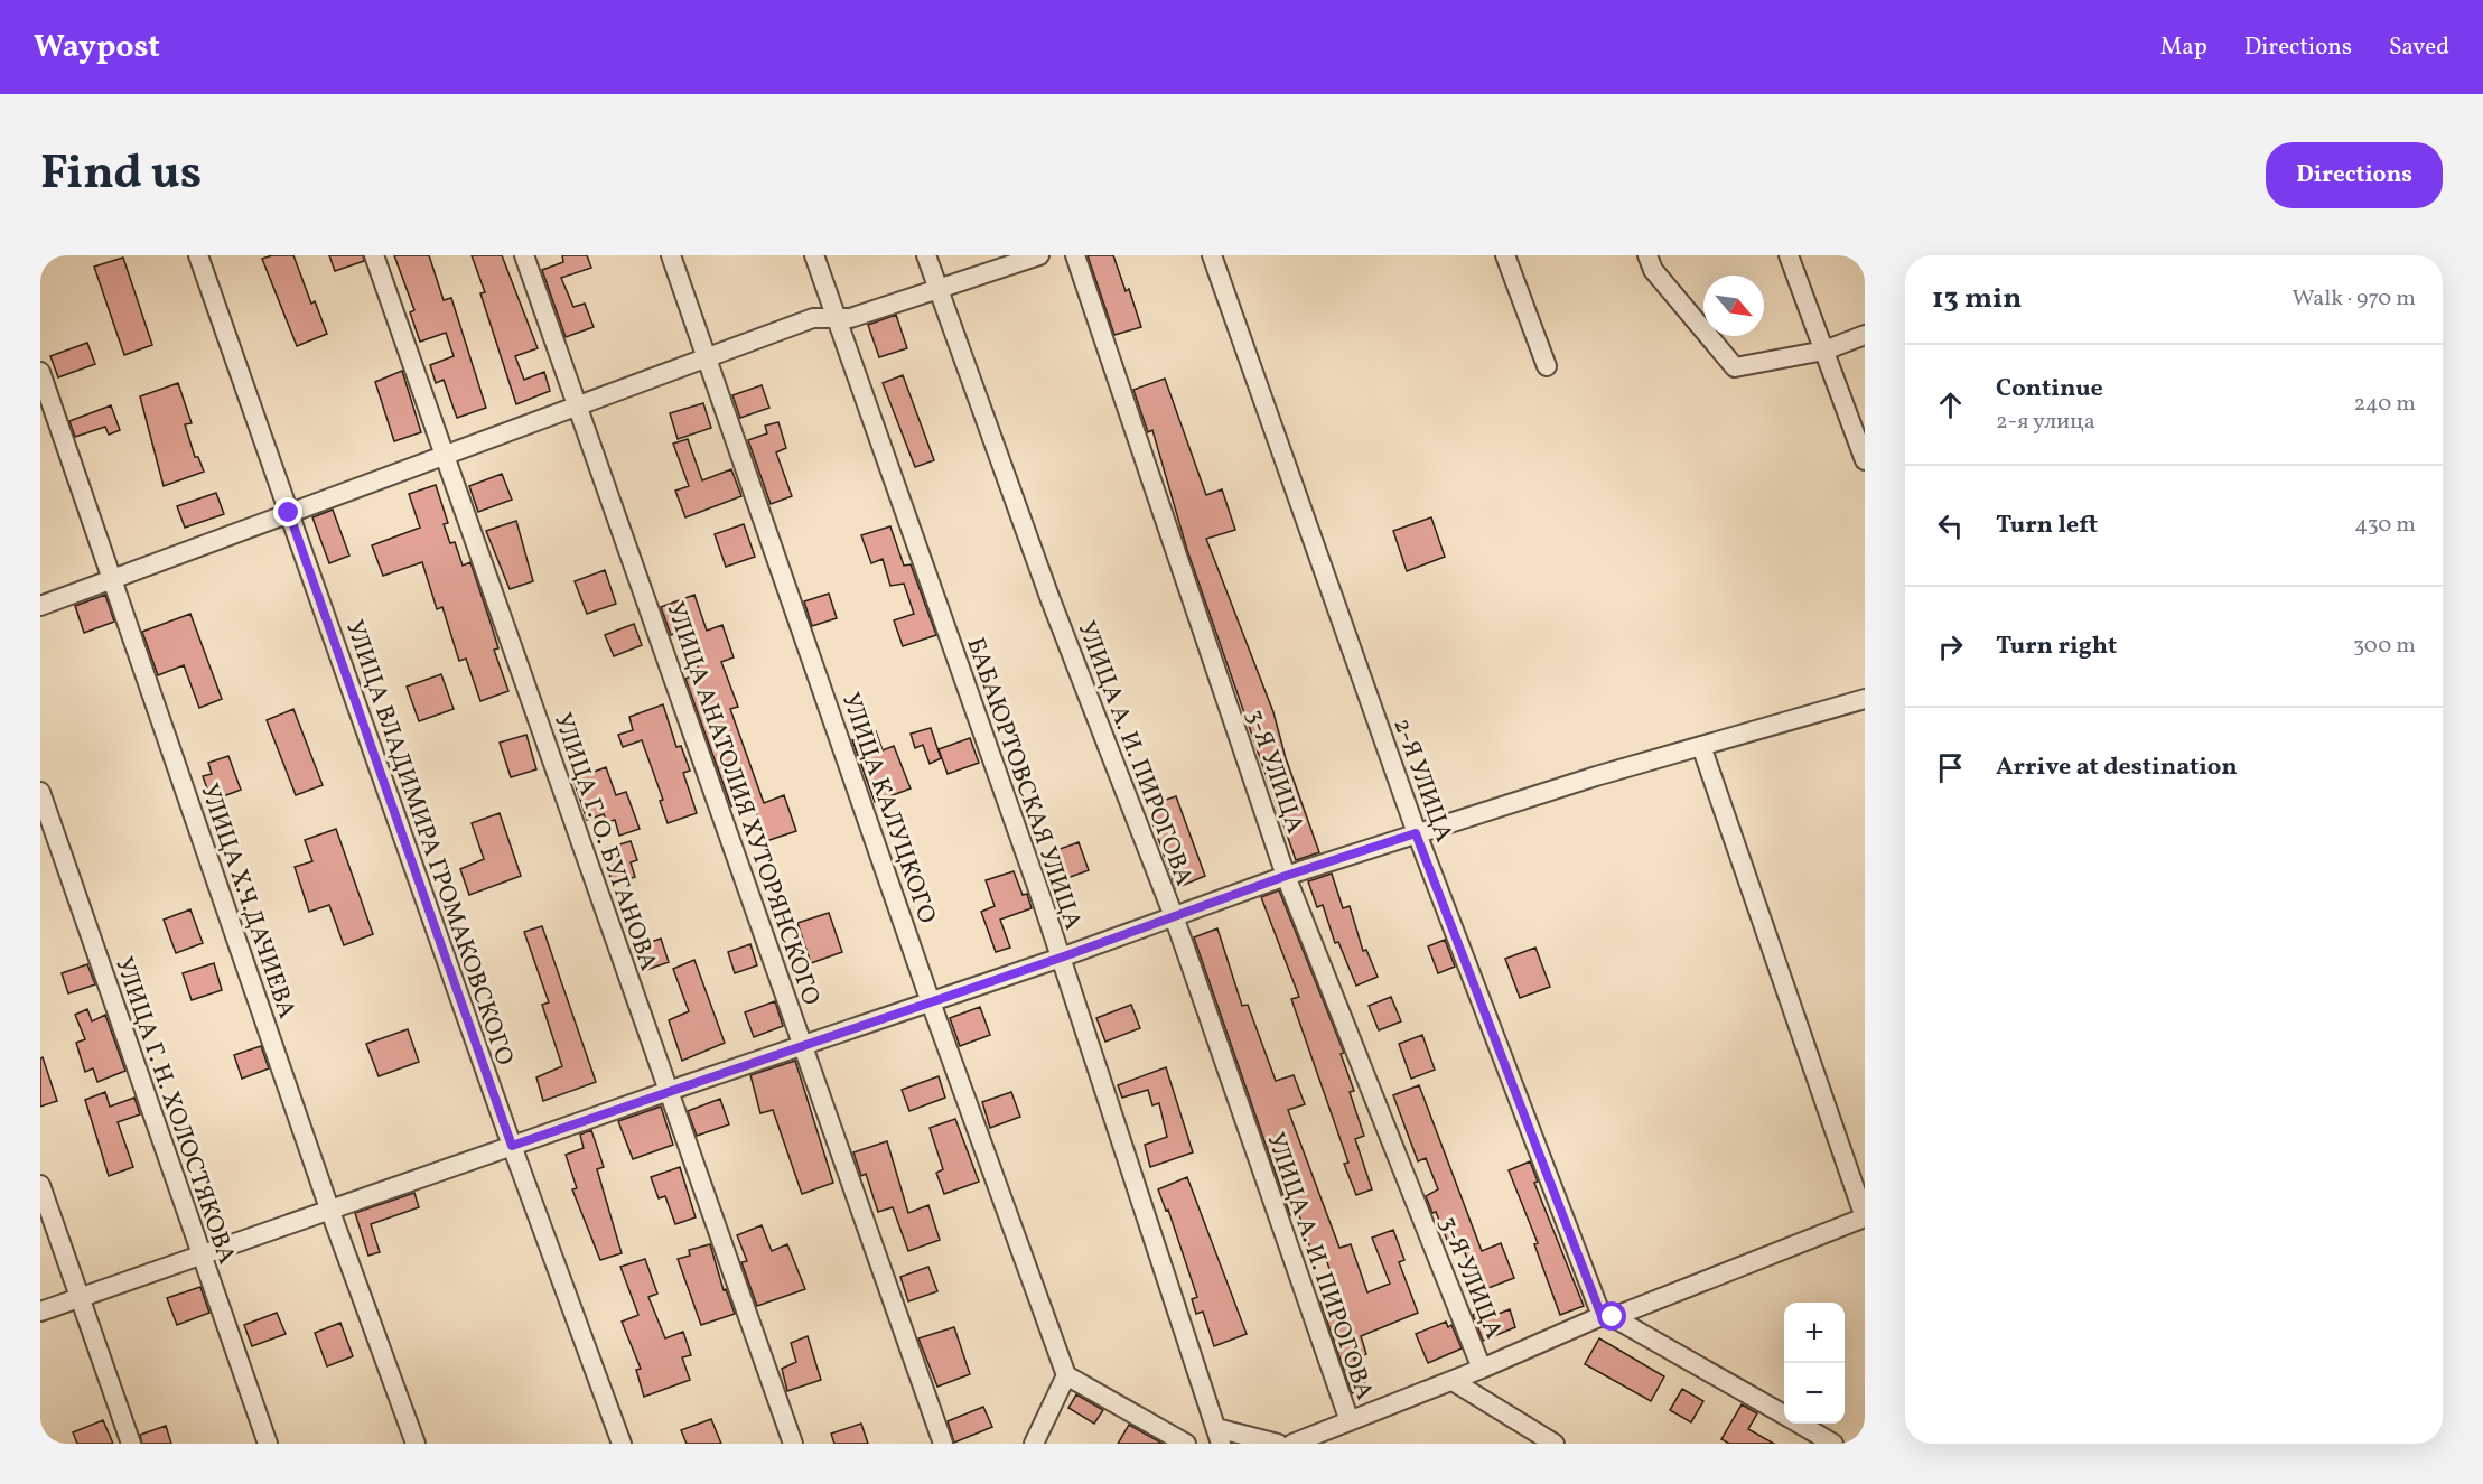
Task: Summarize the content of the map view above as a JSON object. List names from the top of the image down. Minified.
{"streets":{"street":["УЛИЦА А. И. ПИРОГОВА","3-Я УЛИЦА","2-Я УЛИЦА","БАБАЮРТОВСКАЯ УЛИЦА","УЛИЦА АНАТОЛИЯ ХУТОРЯНСКОГО","УЛИЦА КАЛУЦКОГО","УЛИЦА Г. О. БУГАНОВА","УЛИЦА ВЛАДИМИРА ГРОМАКОВСКОГО","УЛИЦА Х.Ч.ДАЧИЕВА","УЛИЦА Г. Н. ХОЛОСТЯКОВА"]},"north":"bottom right","page":{"header":"Waypost","nav":["Map","Directions","Saved"],"title":"Find us","buttons":"Directions","heading":["13 min","Walk · 970 m"],"list":[["Continue","2-я улица","240 m"],["Turn left","430 m"],["Turn right","300 m"],"Arrive at destination"],"map_buttons":["+","−"]}}
